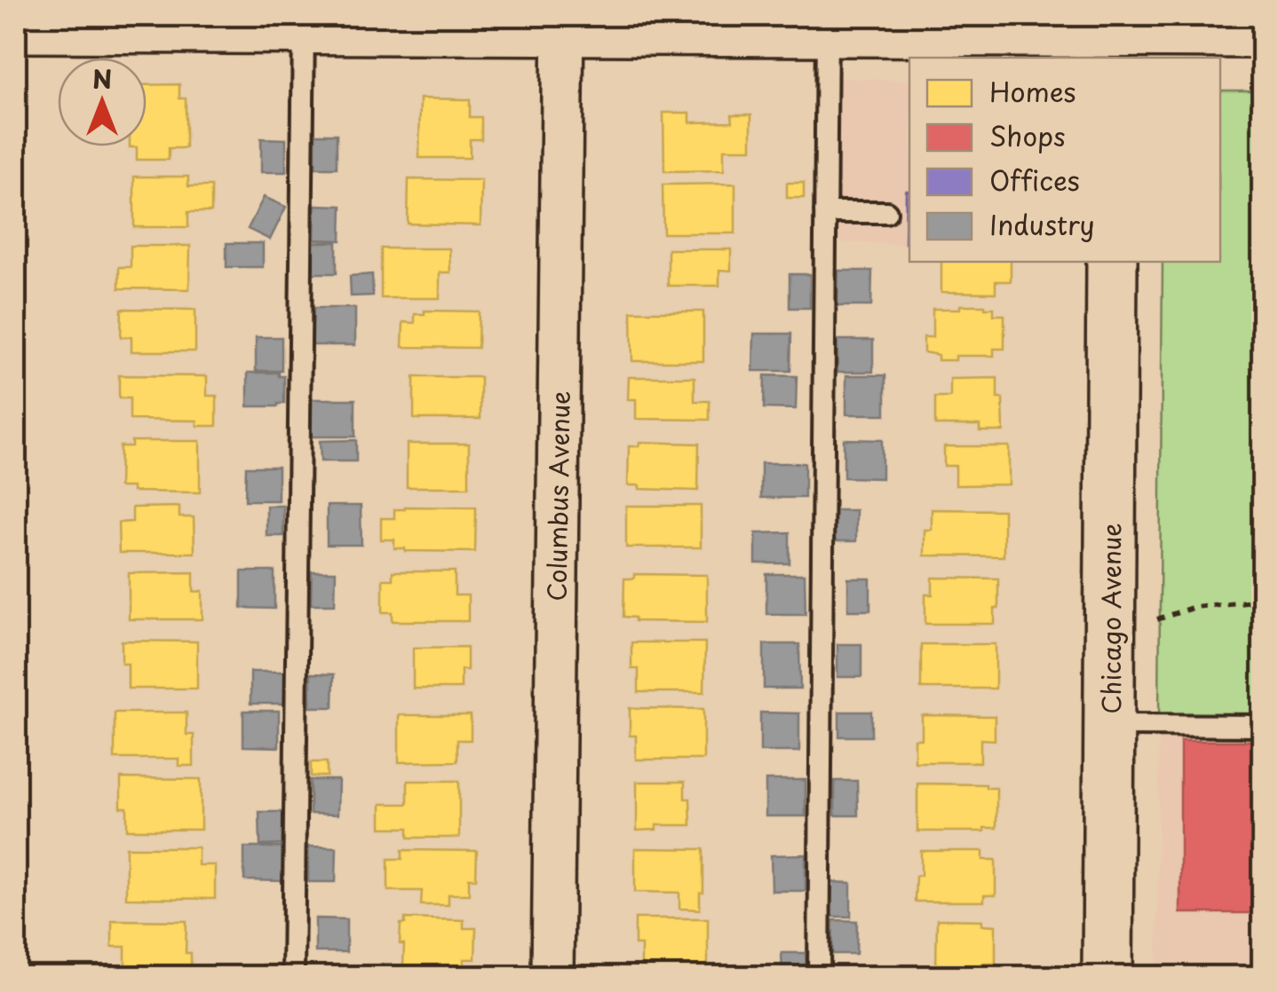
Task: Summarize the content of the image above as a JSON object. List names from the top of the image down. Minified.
{"streets":{"main road":["Chicago Avenue"],"street":["Columbus Avenue"]},"legend":["Homes","Shops","Offices","Industry"],"north":"top"}
